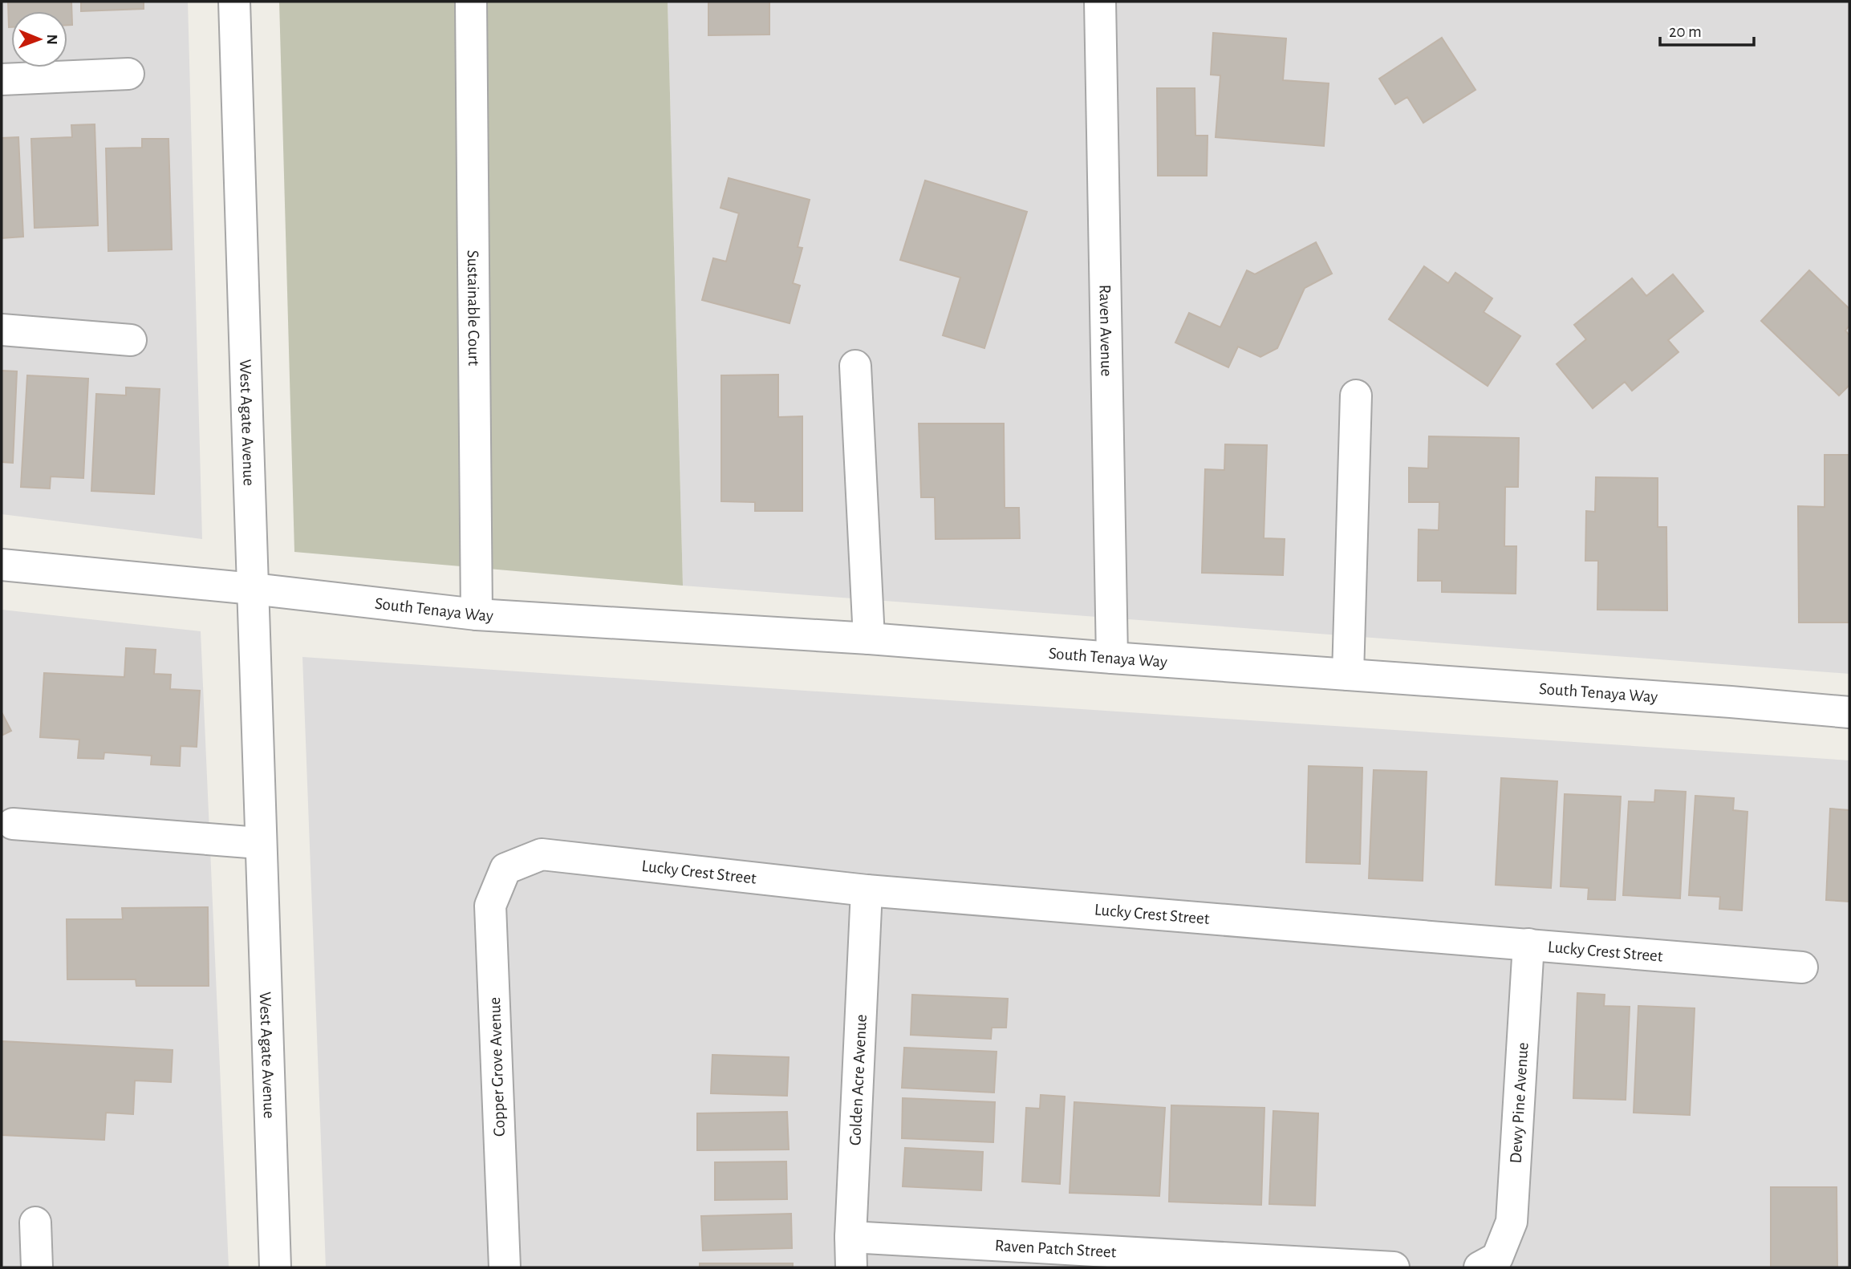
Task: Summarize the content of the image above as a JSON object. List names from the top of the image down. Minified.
{"streets":{"street":["Sustainable Court","Raven Avenue","West Agate Avenue","South Tenaya Way","Lucky Crest Street","Copper Grove Avenue","Golden Acre Avenue","Dewy Pine Avenue","Raven Patch Street"]},"crossings":[["Sustainable Court","South Tenaya Way"],["Raven Avenue","South Tenaya Way"],["West Agate Avenue","South Tenaya Way"],["Lucky Crest Street","Copper Grove Avenue"],["Lucky Crest Street","Golden Acre Avenue"],["Lucky Crest Street","Dewy Pine Avenue"],["Golden Acre Avenue","Raven Patch Street"]],"scale_bar":"20 m","north":"right"}
